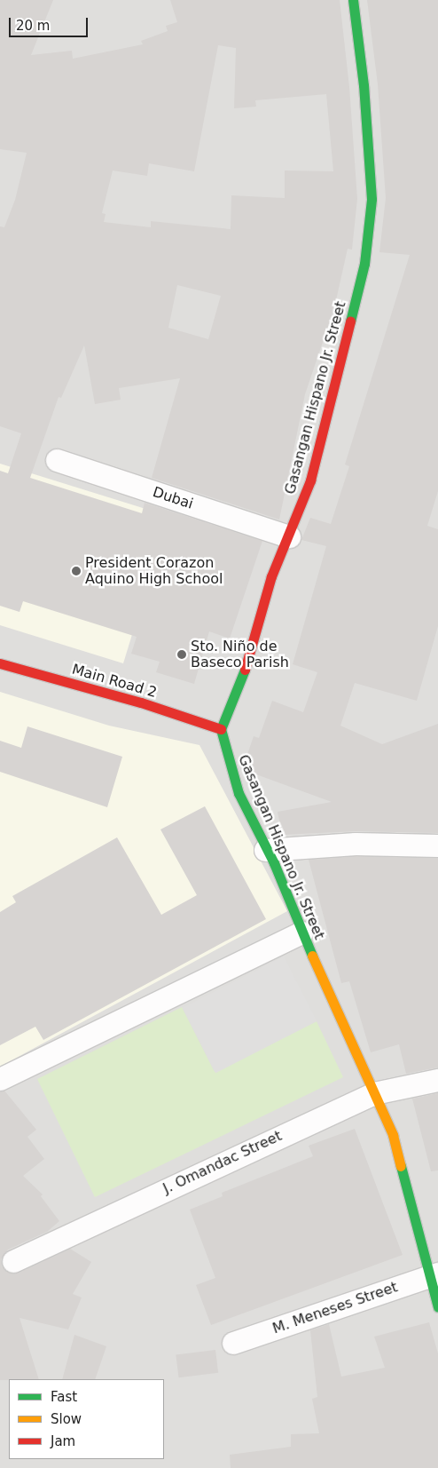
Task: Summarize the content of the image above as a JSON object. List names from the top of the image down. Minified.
{"streets":{"street":["Gasangan Hispano Jr. Street","Dubai","Main Road 2","J. Omandac Street","M. Meneses Street"]},"crossings":[["Gasangan Hispano Jr. Street","Dubai"],["Gasangan Hispano Jr. Street","Main Road 2"],["Gasangan Hispano Jr. Street","J. Omandac Street"],["Gasangan Hispano Jr. Street","M. Meneses Street"]],"places":["President Corazon Aquino High School","Sto. Niño de Baseco Parish"],"legend":["Fast","Slow","Jam"],"scale_bar":"20 m"}
